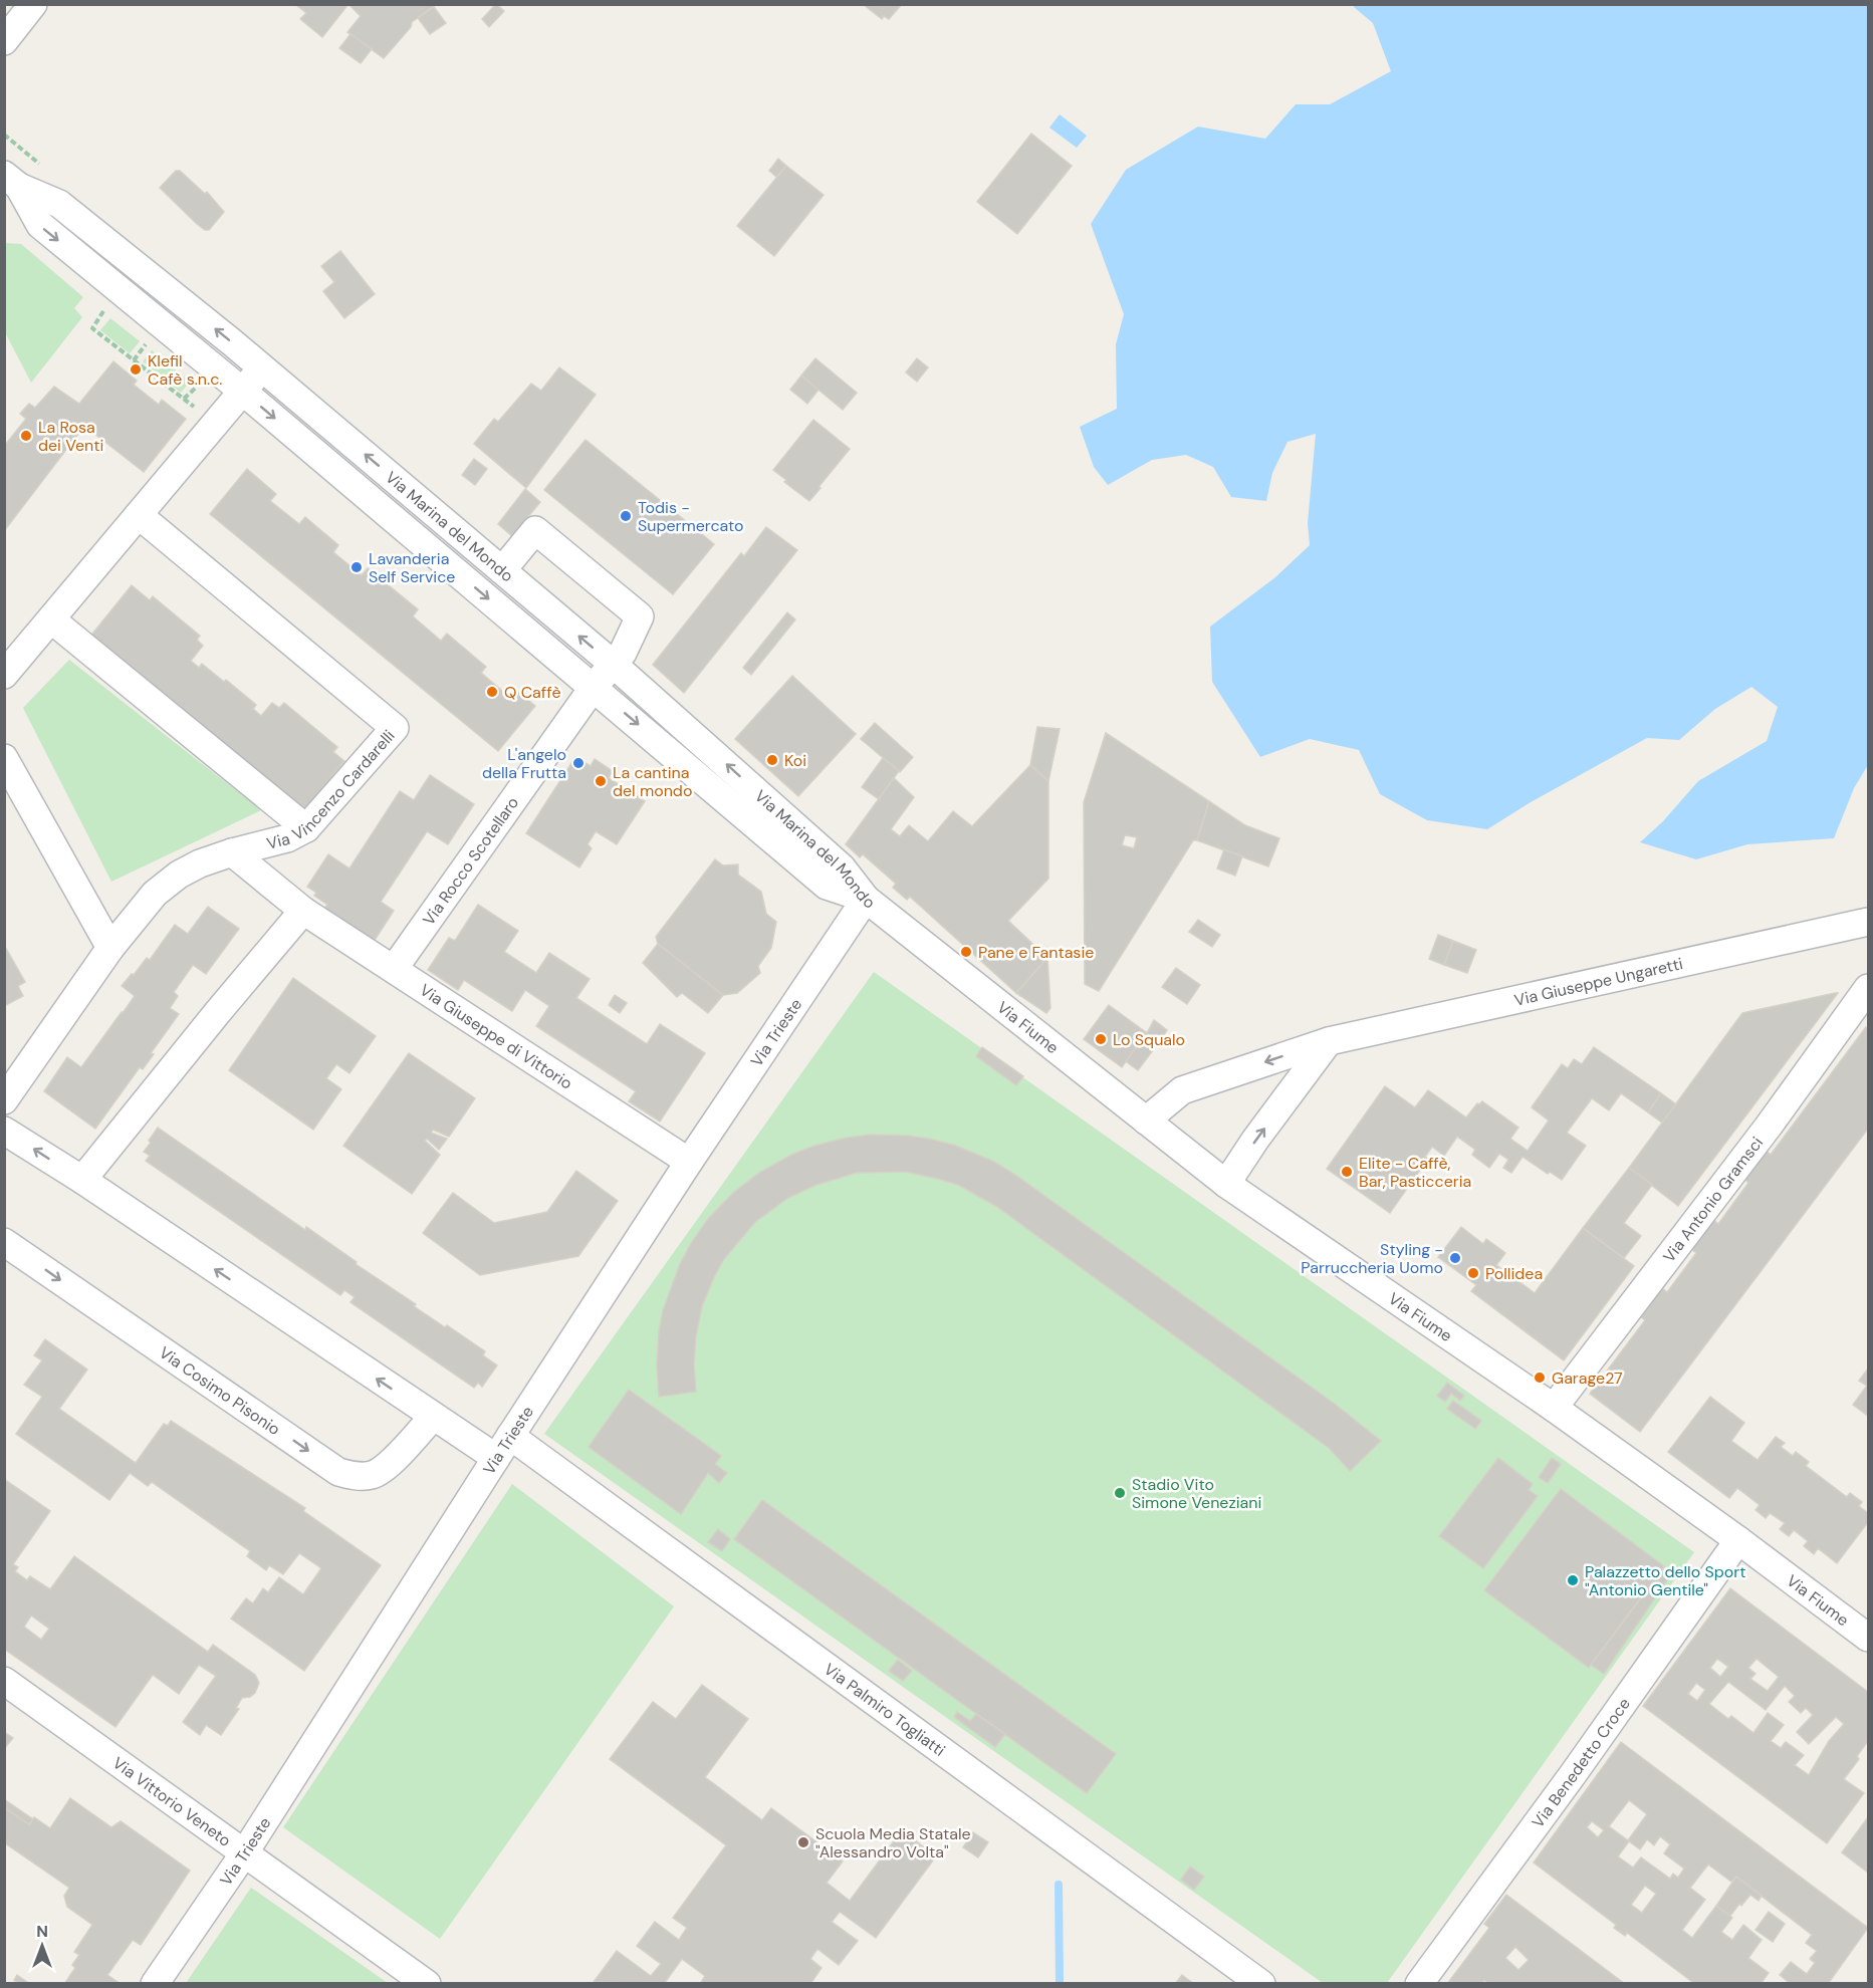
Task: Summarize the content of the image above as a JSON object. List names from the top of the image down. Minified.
{"streets":{"street":["Via Marina del Mondo","Via Vincenzo Cardarelli","Via Rocco Scotellaro","Via Giuseppe Ungaretti","Via Fiume","Via Trieste","Via Giuseppe di Vittorio","Via Antonio Gramsci","Via Cosimo Pisonio","Via Palmiro Togliatti","Via Benedetto Croce","Via Vittorio Veneto"]},"crossings":[["Via Marina del Mondo","Via Rocco Scotellaro"],["Via Marina del Mondo","Via Fiume"],["Via Marina del Mondo","Via Trieste"],["Via Vincenzo Cardarelli","Via Giuseppe di Vittorio"],["Via Rocco Scotellaro","Via Giuseppe di Vittorio"],["Via Giuseppe Ungaretti","Via Fiume"],["Via Fiume","Via Trieste"],["Via Fiume","Via Antonio Gramsci"],["Via Fiume","Via Benedetto Croce"],["Via Trieste","Via Giuseppe di Vittorio"],["Via Trieste","Via Palmiro Togliatti"],["Via Trieste","Via Vittorio Veneto"]],"places":["Klefil Cafè s.n.c.","La Rosa dei Venti","Todis - Supermercato","Lavanderia Self Service","Q Caffè","Koi","L'angelo della Frutta","La cantina del mondo","Pane e Fantasie","Lo Squalo","Elite - Caffè, Bar, Pasticceria","Styling - Parruccheria Uomo","Pollidea","Garage27","Stadio Vito Simone Veneziani","Palazzetto dello Sport \"Antonio Gentile\"","Scuola Media Statale \"Alessandro Volta\""],"north":"top"}
